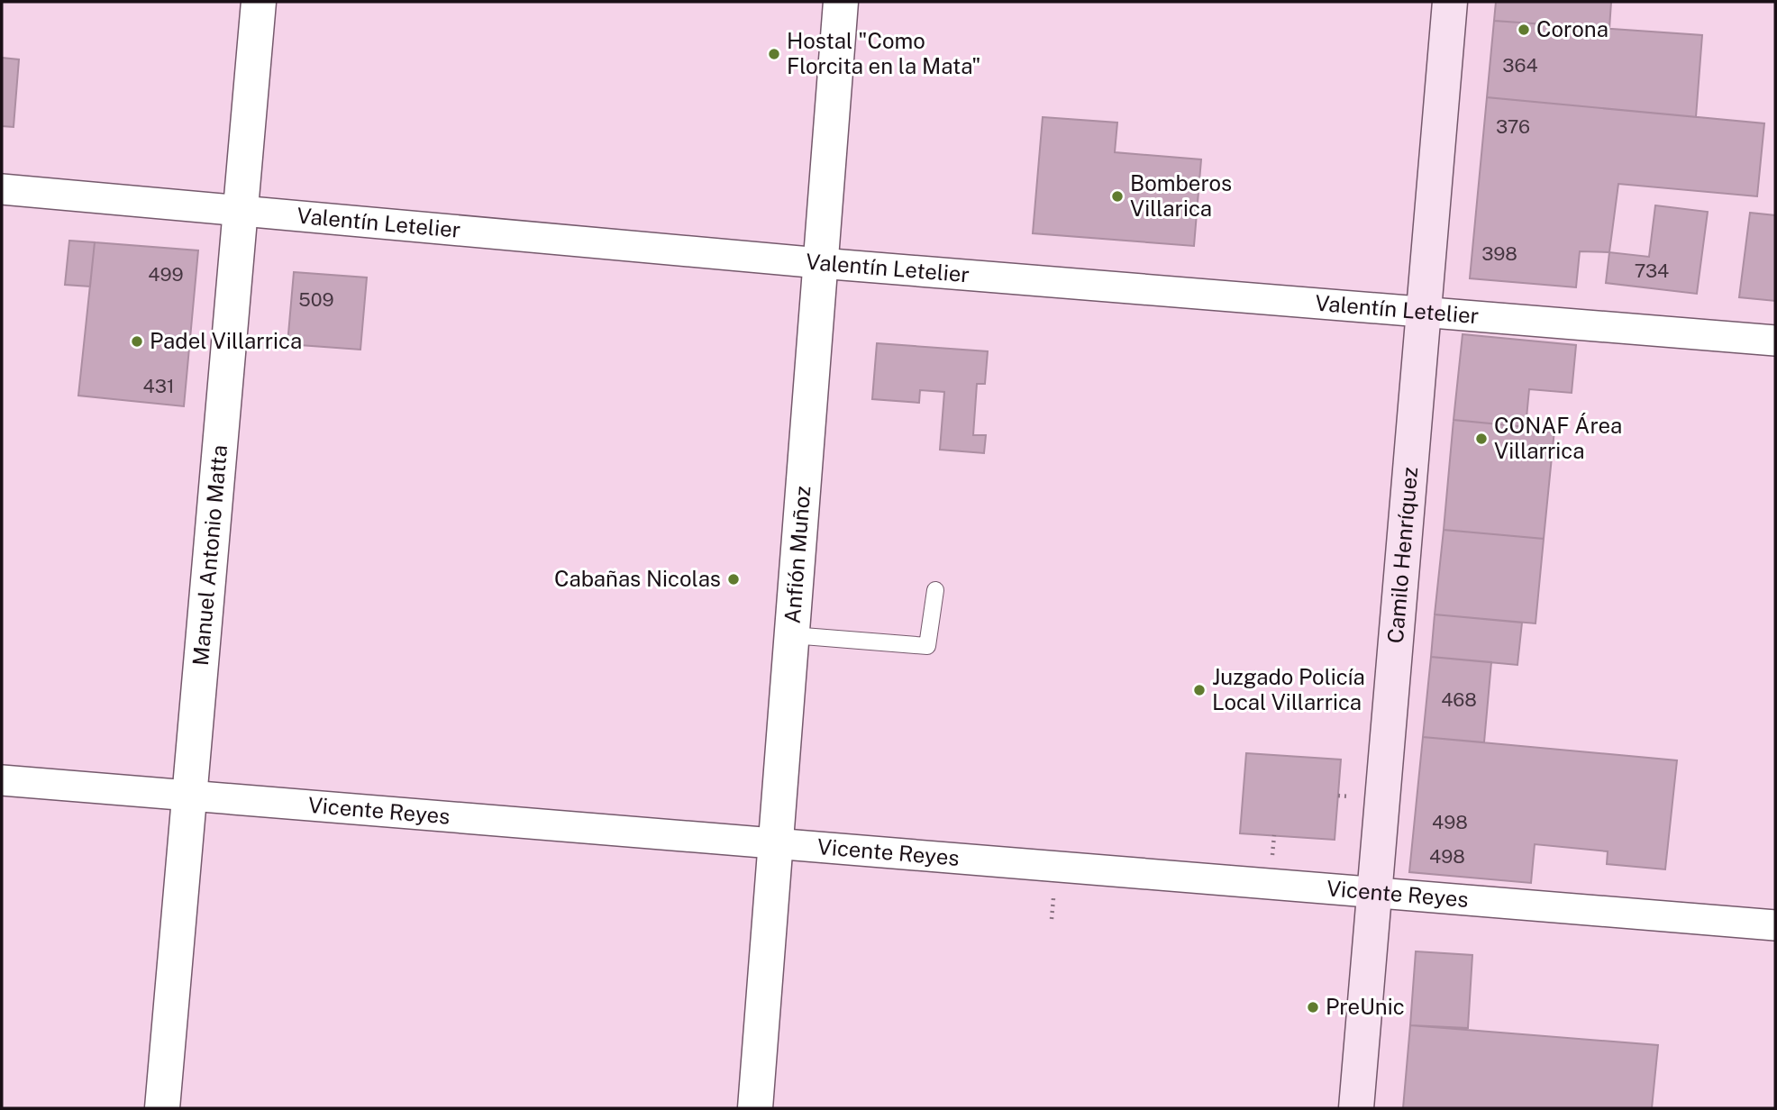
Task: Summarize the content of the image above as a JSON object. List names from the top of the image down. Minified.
{"streets":{"main road":["Camilo Henríquez"],"street":["Valentín Letelier","Manuel Antonio Matta","Anfión Muñoz","Vicente Reyes"]},"crossings":[["Valentín Letelier","Manuel Antonio Matta"],["Valentín Letelier","Anfión Muñoz"],["Valentín Letelier","Camilo Henríquez"],["Manuel Antonio Matta","Vicente Reyes"],["Anfión Muñoz","Vicente Reyes"],["Camilo Henríquez","Vicente Reyes"]],"places":["Corona","Hostal \"Como Florcita en la Mata\"","Bomberos Villarica","Padel Villarrica","CONAF Área Villarrica","Cabañas Nicolas","Juzgado Policía Local Villarrica","PreUnic"],"house_numbers":["364","376","398","734","499","509","431","468","498","498"]}
